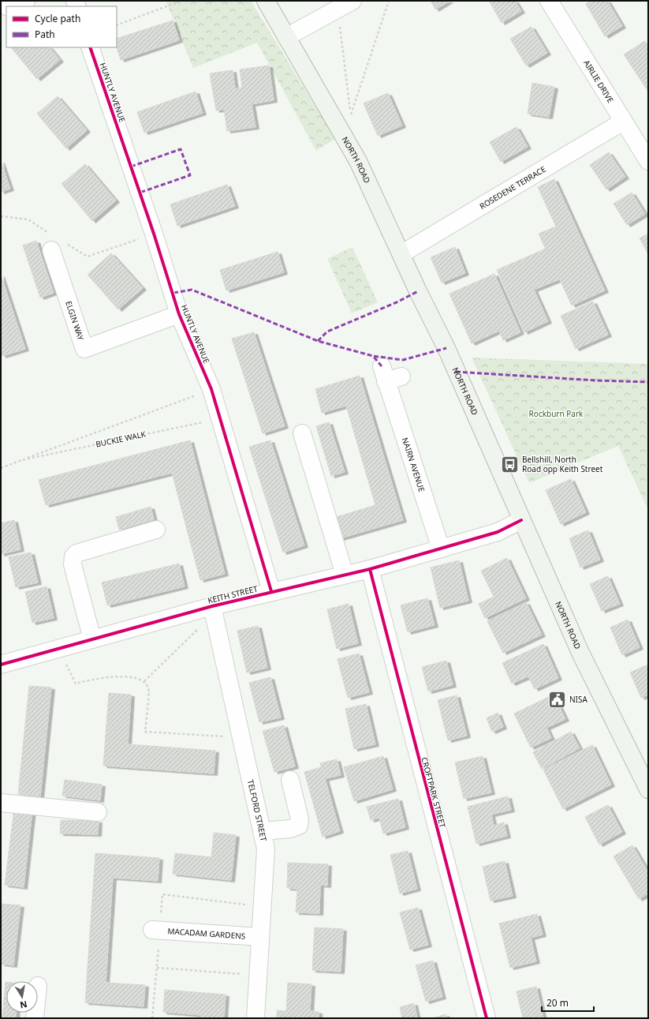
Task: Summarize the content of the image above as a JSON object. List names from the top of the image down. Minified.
{"streets":{"main road":["NORTH ROAD"],"street":["AIRLIE DRIVE","HUNTLY AVENUE","ROSEDENE TERRACE","ELGIN WAY","NAIRN AVENUE","KEITH STREET","CROFTPARK STREET","TELFORD STREET","MACADAM GARDENS"],"path":["BUCKIE WALK"]},"crossings":[["AIRLIE DRIVE","ROSEDENE TERRACE"],["HUNTLY AVENUE","ELGIN WAY"],["HUNTLY AVENUE","BUCKIE WALK"],["HUNTLY AVENUE","KEITH STREET"],["NORTH ROAD","ROSEDENE TERRACE"],["NORTH ROAD","KEITH STREET"],["NAIRN AVENUE","KEITH STREET"],["KEITH STREET","CROFTPARK STREET"],["KEITH STREET","TELFORD STREET"],["TELFORD STREET","MACADAM GARDENS"]],"parks":["Rockburn Park"],"places":{"bus stop":["Bellshill, North Road opp Keith Street"],"public building":["NISA"]},"legend":["Cycle path","Path"],"scale_bar":"20 m","north":"bottom"}
